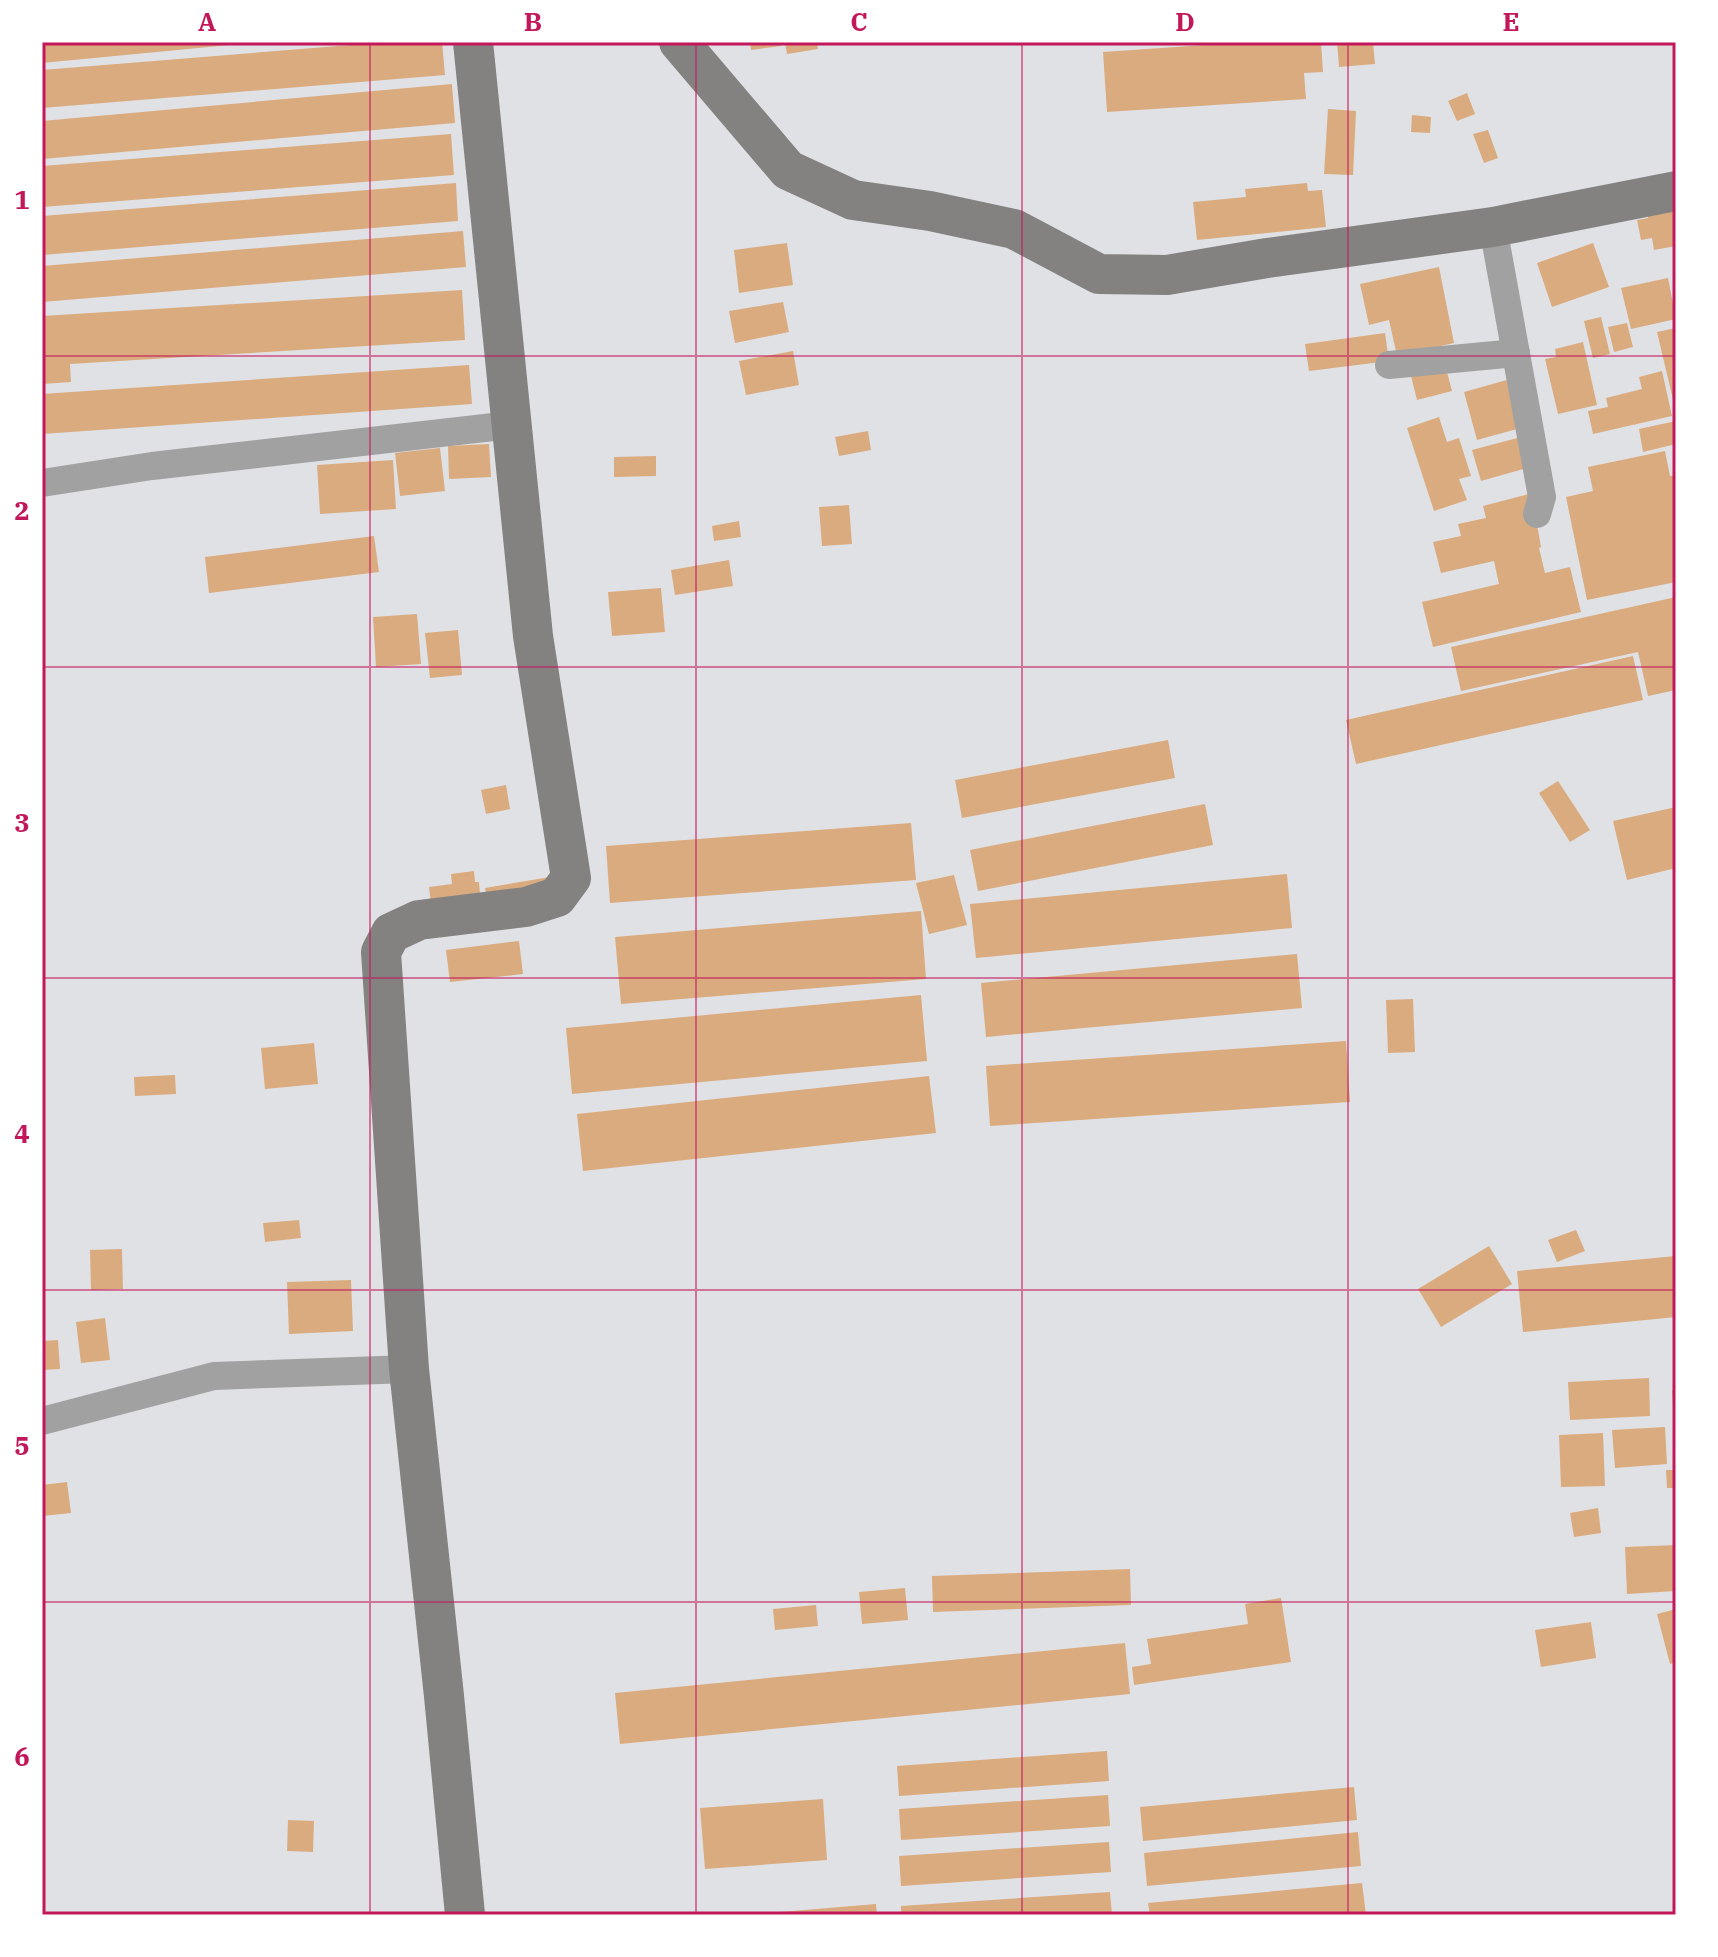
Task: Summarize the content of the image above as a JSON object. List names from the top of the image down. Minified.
{"grid":{"columns":["A","B","C","D","E"],"rows":["1","2","3","4","5","6"]}}
